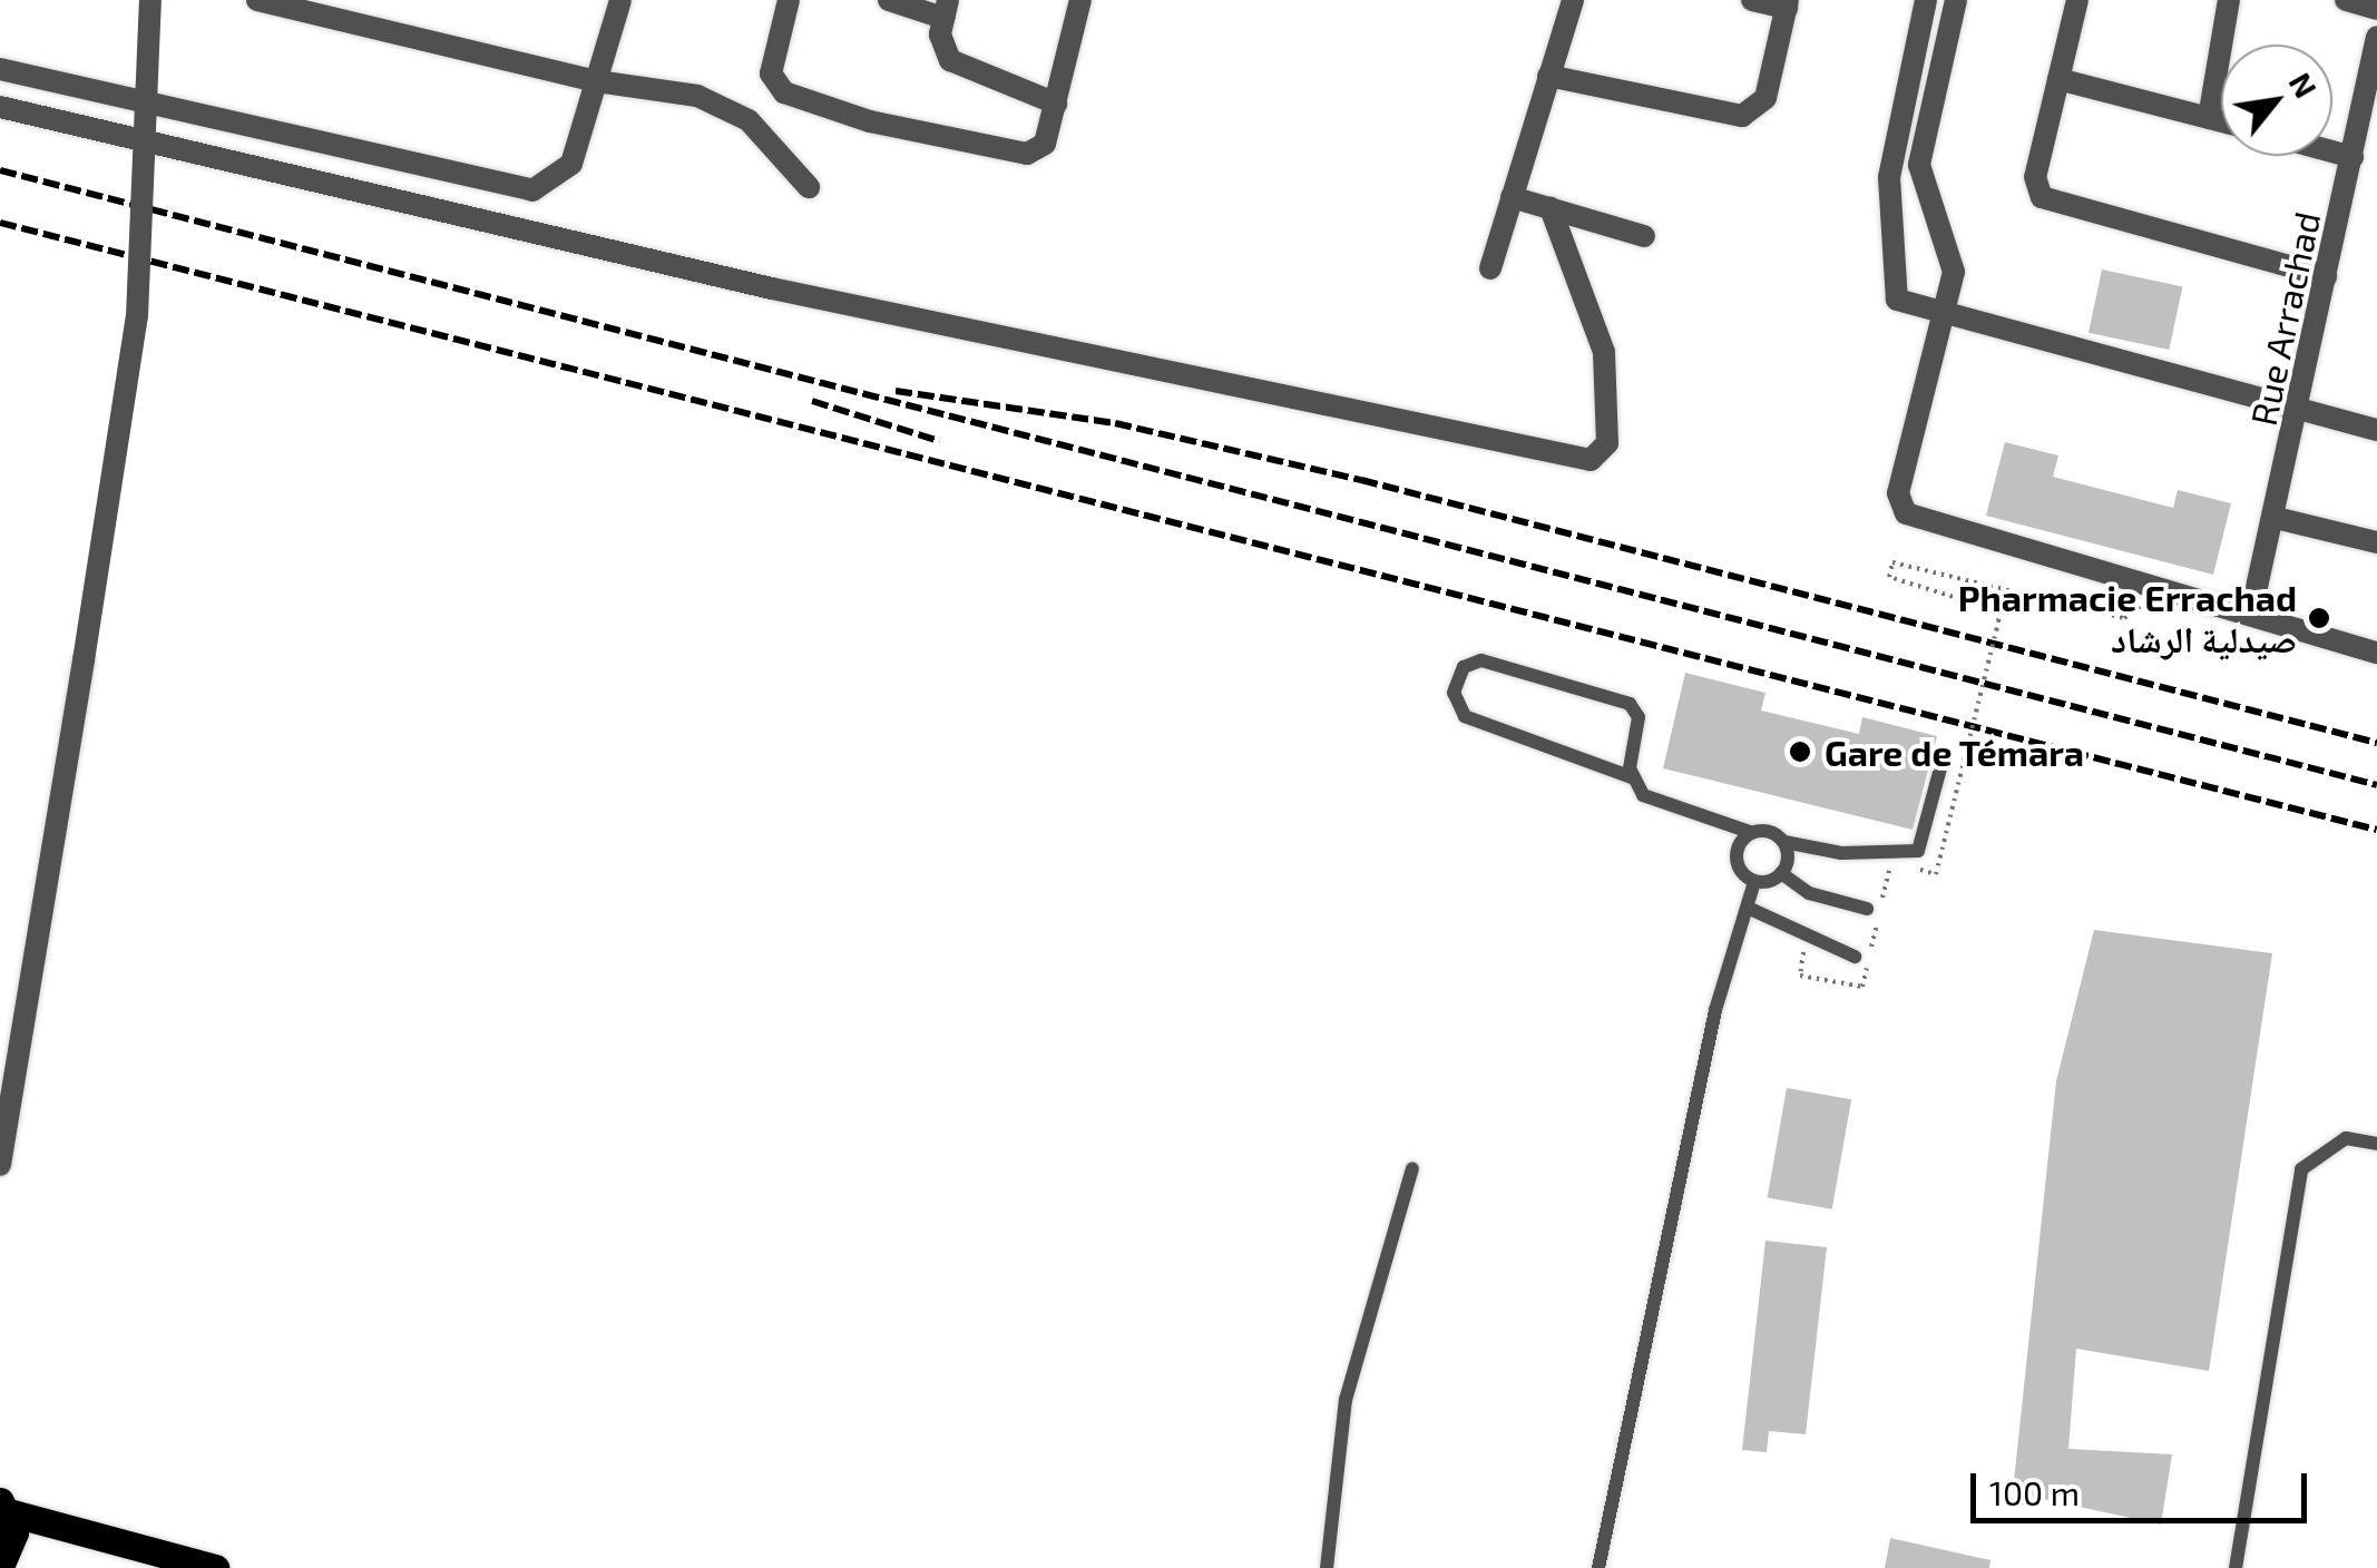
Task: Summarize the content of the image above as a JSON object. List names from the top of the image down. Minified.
{"streets":{"street":["Rue Arrachad"]},"places":["Pharmacie Errachad صيدلية الرشاد","Gare de Témara"],"scale_bar":"100 m","north":"top right"}
